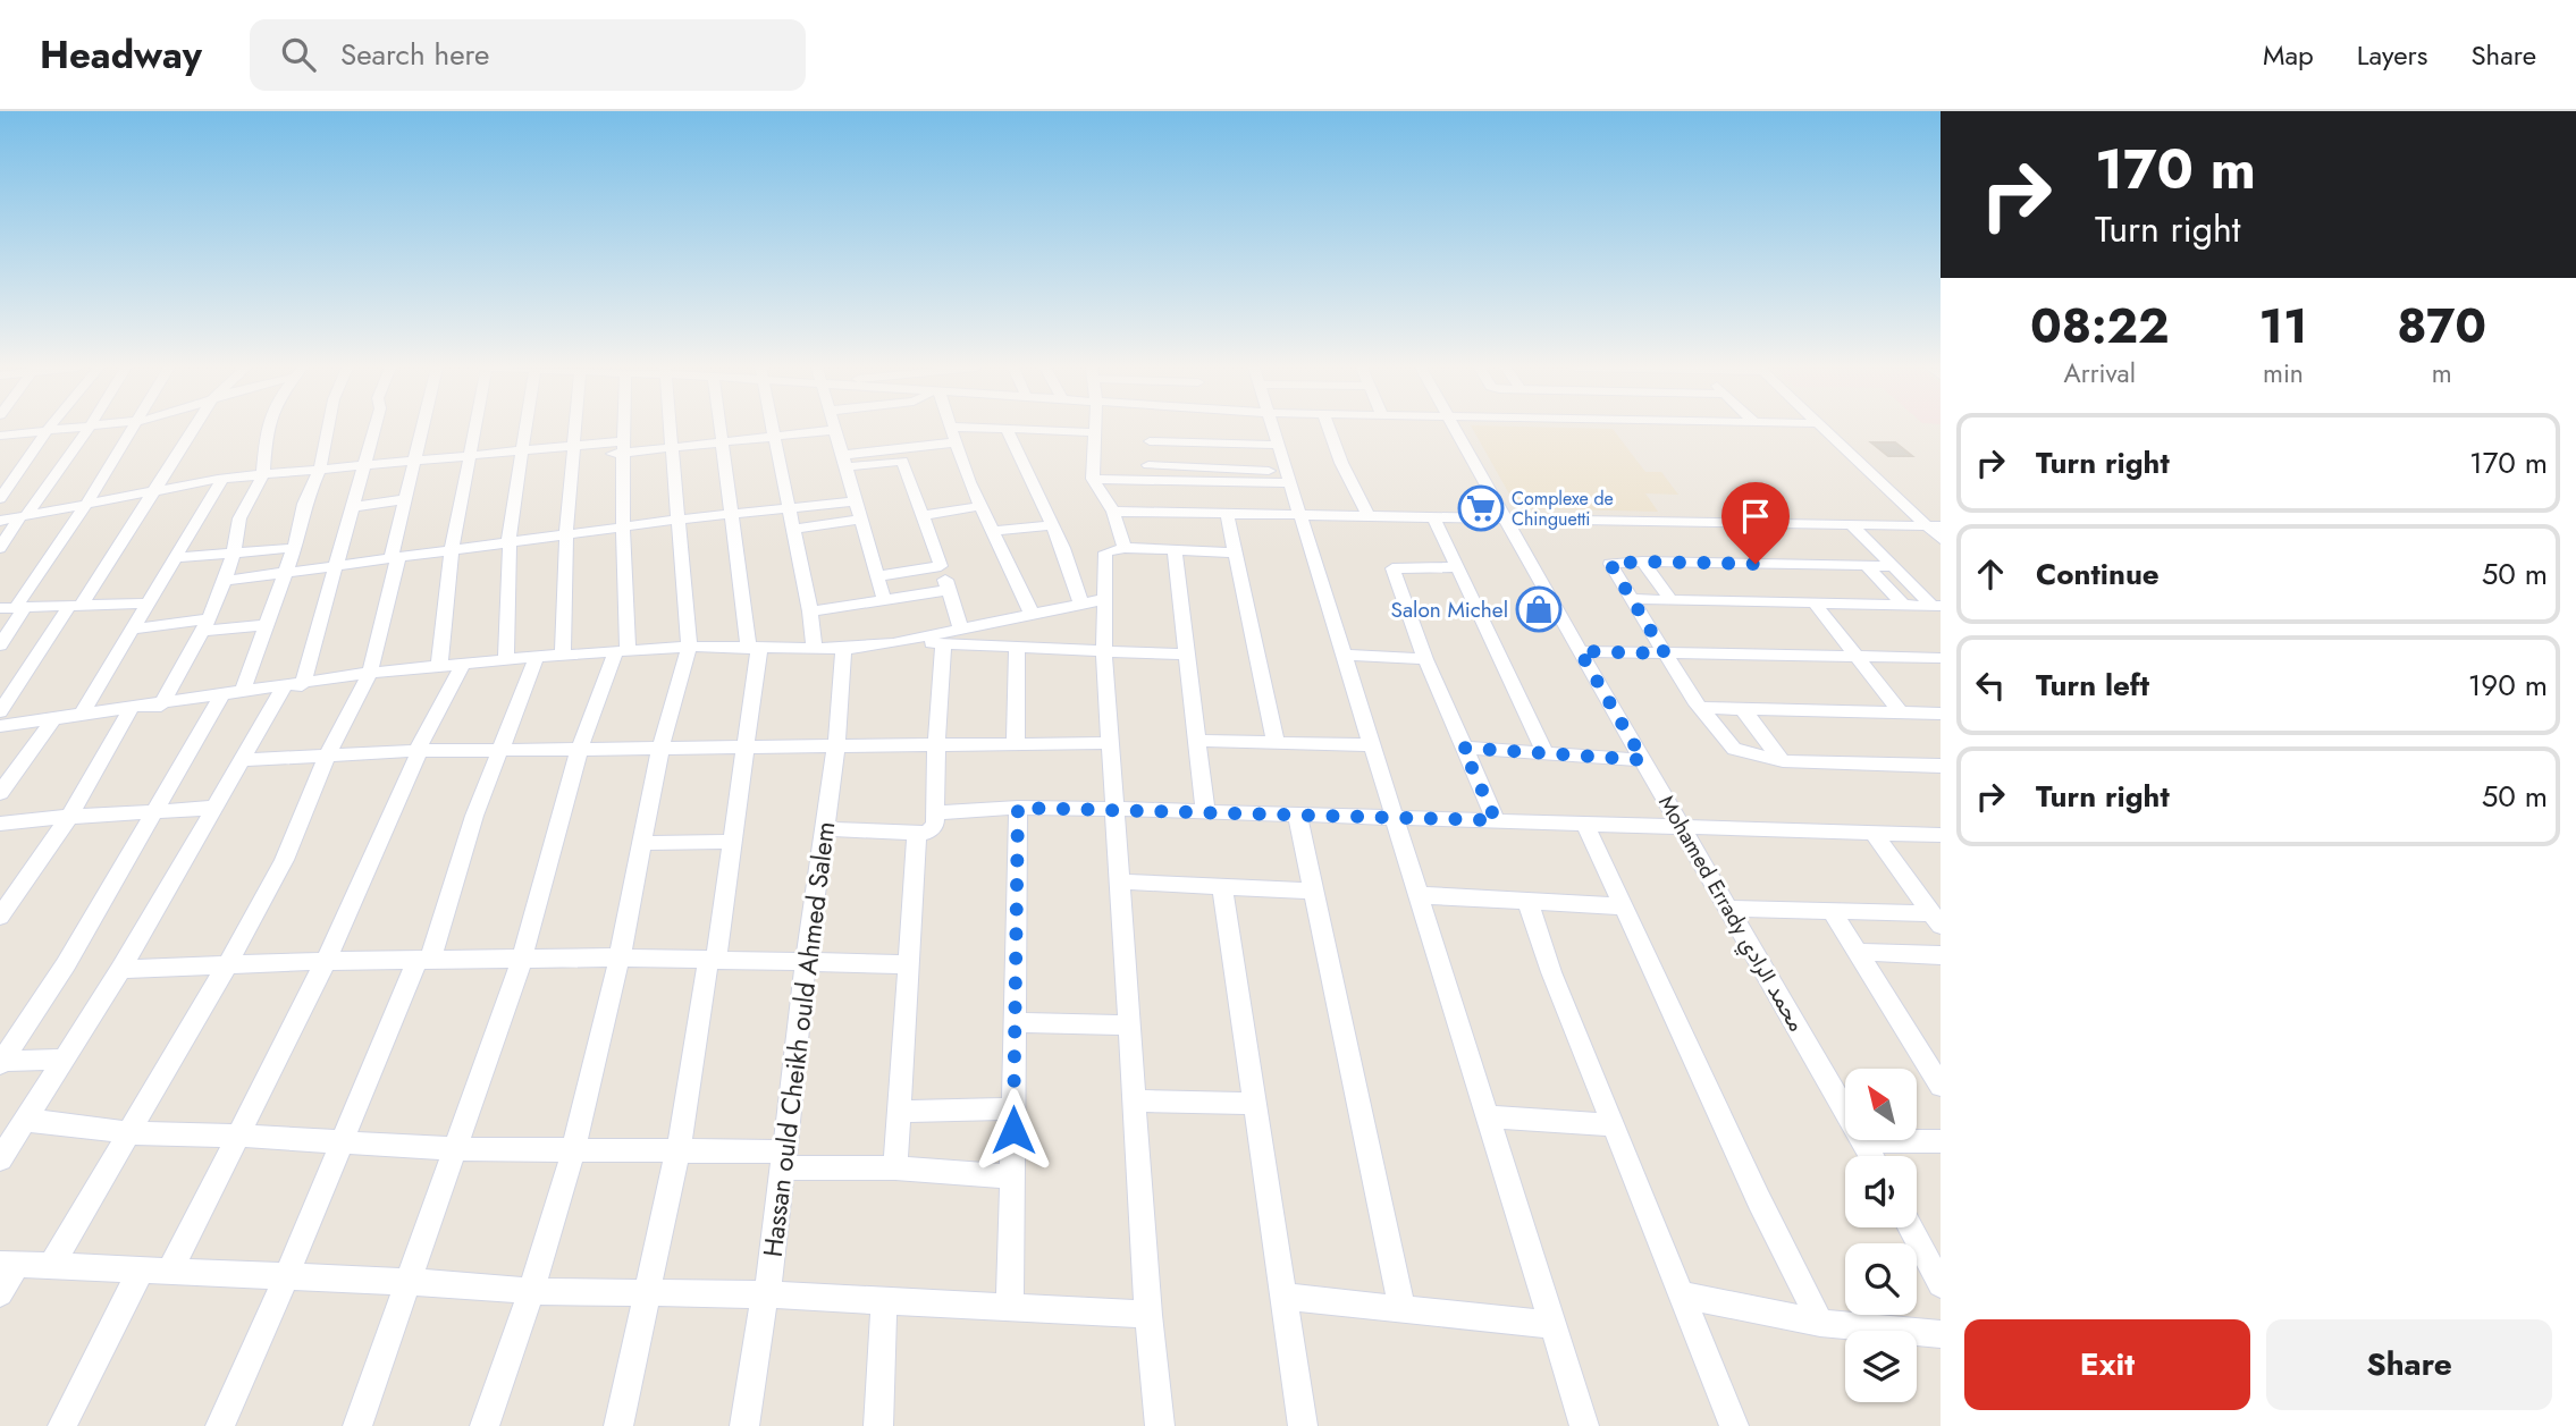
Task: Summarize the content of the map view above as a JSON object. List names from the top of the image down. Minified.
{"streets":{"street":["Mohamed Errady محمد الرادي","Hassan ould Cheikh ould Ahmed Salem"]},"places":{"supermarket":["Complexe de Chinguetti"],"shop":["Salon Michel"]},"north":"top left","page":{"header":"Headway","search":"Search here","nav":["Map","Layers","Share"],"turn":["170 m","Turn right"],"eta":["08:22","Arrival","11","min","870","m"],"list":[{"name":"Turn right","value":"170 m"},{"name":"Continue","value":"50 m"},{"name":"Turn left","value":"190 m"},{"name":"Turn right","value":"50 m"}],"buttons":["Exit","Share"]}}
